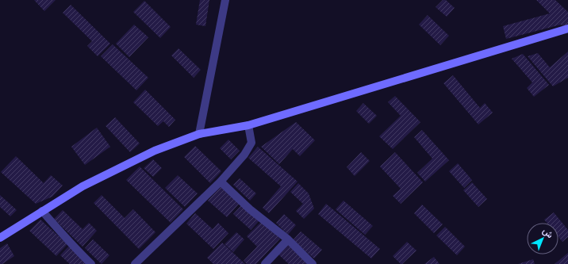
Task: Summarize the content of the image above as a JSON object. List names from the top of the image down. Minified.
{"north":"top right"}
